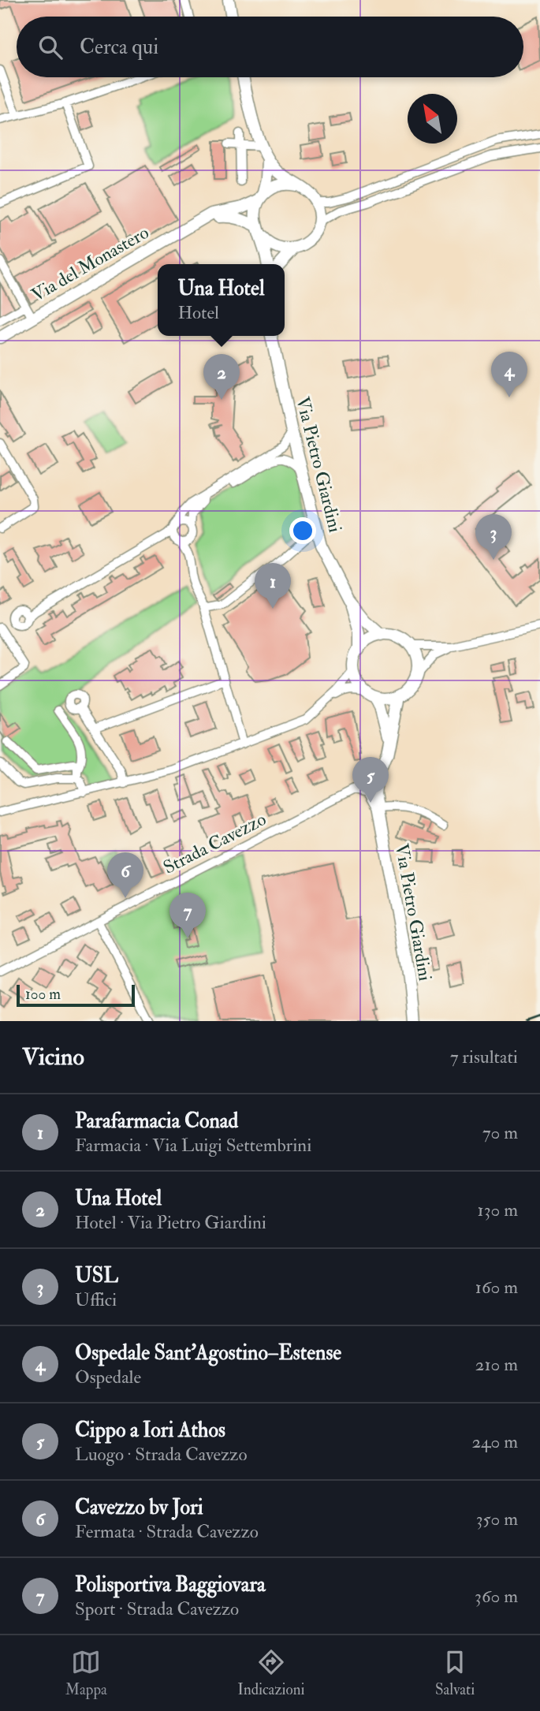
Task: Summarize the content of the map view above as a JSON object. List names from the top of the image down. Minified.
{"streets":{"main road":["Via del Monastero","Via Pietro Giardini"],"street":["Strada Cavezzo"]},"crossings":[["Via Pietro Giardini","Strada Cavezzo"]],"scale_bar":"100 m","north":"top left","page":{"search":"Cerca qui","popup":["Una Hotel","Hotel"],"pins":["4","2","3","1","5","6","7"],"scale":"100 m","heading":["Vicino","7 risultati"],"list":[{"mark":"1","name":"Parafarmacia Conad","note":"Farmacia · Via Luigi Settembrini","value":"70 m"},{"mark":"2","name":"Una Hotel","note":"Hotel · Via Pietro Giardini","value":"130 m"},{"mark":"3","name":"USL","note":"Uffici","value":"160 m"},{"mark":"4","name":"Ospedale Sant’Agostino–Estense","note":"Ospedale","value":"210 m"},{"mark":"5","name":"Cippo a Iori Athos","note":"Luogo · Strada Cavezzo","value":"240 m"},{"mark":"6","name":"Cavezzo bv Jori","note":"Fermata · Strada Cavezzo","value":"350 m"},{"mark":"7","name":"Polisportiva Baggiovara","note":"Sport · Strada Cavezzo","value":"360 m"}],"nav":["Mappa","Indicazioni","Salvati"]}}
